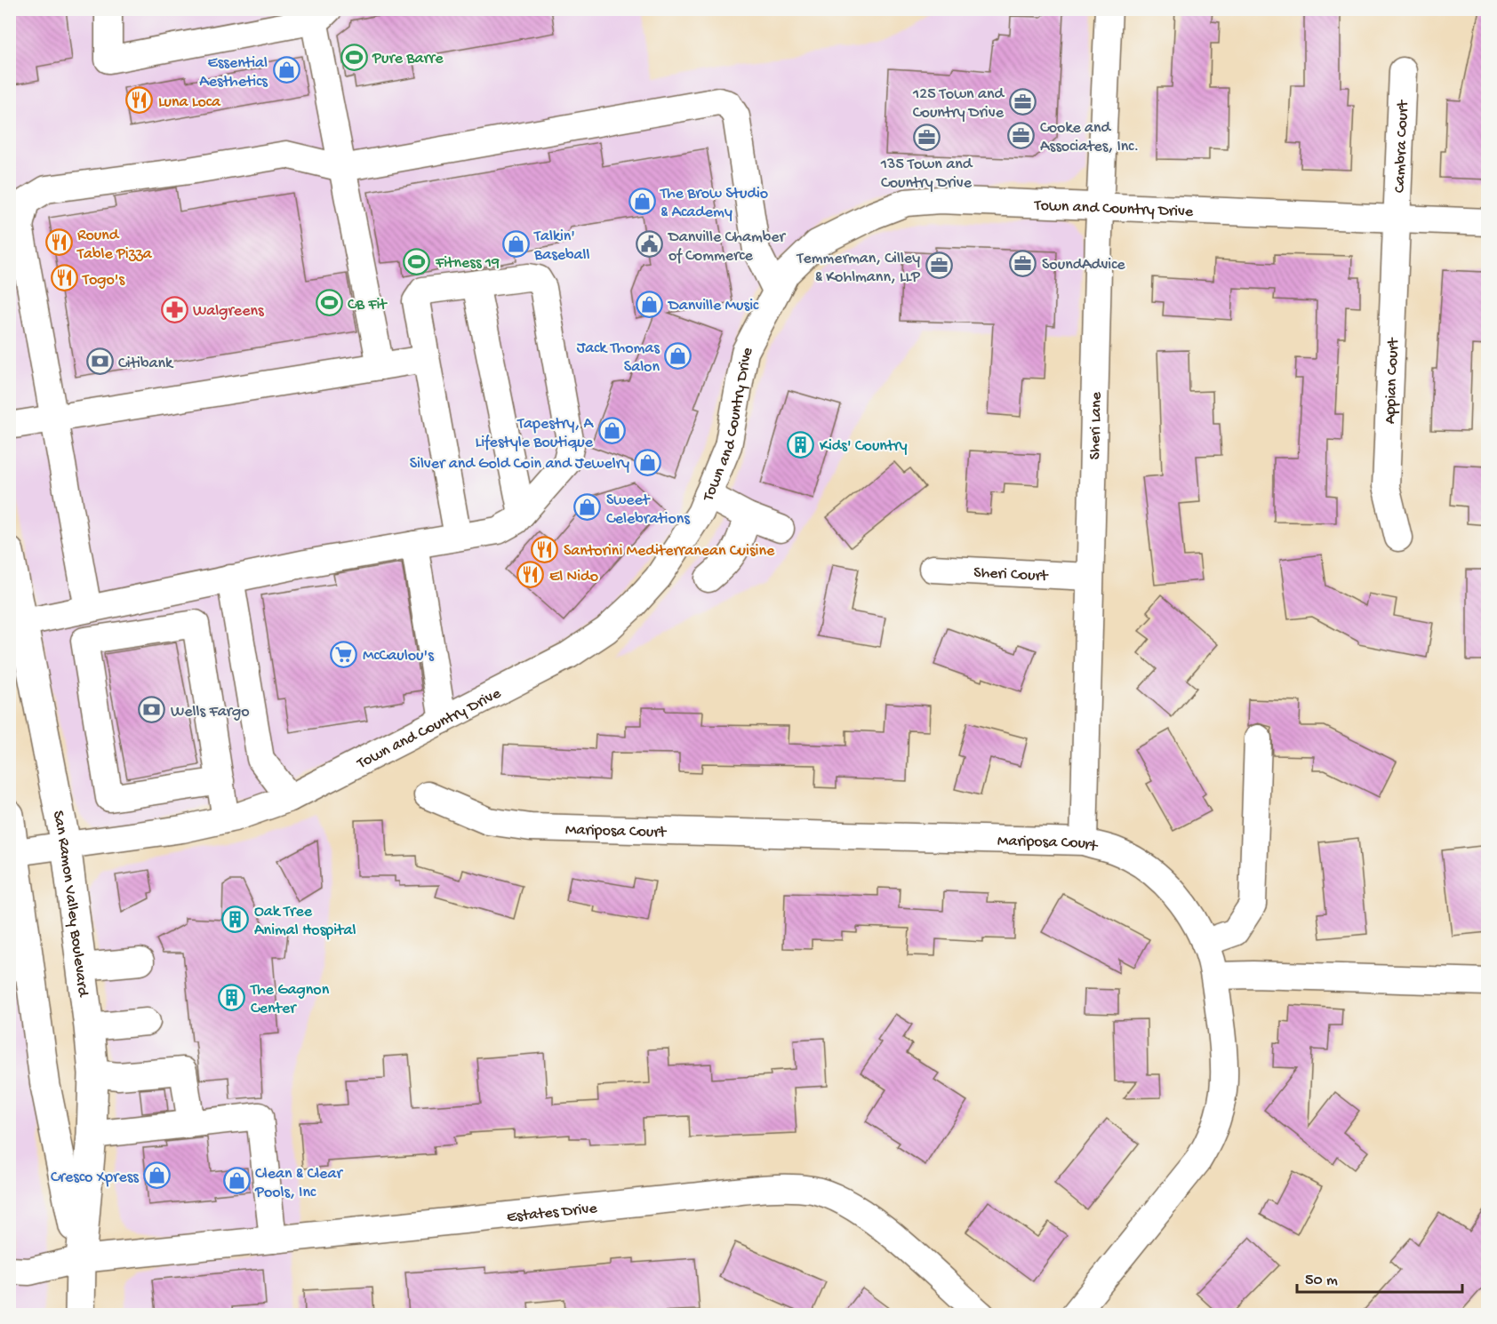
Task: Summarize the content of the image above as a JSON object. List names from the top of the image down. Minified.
{"streets":{"main road":["San Ramon Valley Boulevard"],"street":["Cambra Court","Town and Country Drive","Appian Court","Sheri Lane","Sheri Court","Mariposa Court","Estates Drive"]},"crossings":[["Cambra Court","Town and Country Drive"],["Cambra Court","Appian Court"],["Town and Country Drive","Appian Court"],["Town and Country Drive","Sheri Lane"],["Town and Country Drive","San Ramon Valley Boulevard"],["Sheri Lane","Sheri Court"],["Sheri Lane","Mariposa Court"],["San Ramon Valley Boulevard","Estates Drive"]],"places":{"sports":["Pure Barre","Fitness 19","CB Fit"],"shop":["Essential Aesthetics","The Brow Studio & Academy","Talkin' Baseball","Danville Music","Jack Thomas Salon","Tapestry, A Lifestyle Boutique","Silver and Gold Coin and Jewelry","Sweet Celebrations","Cresco Xpress","Clean & Clear Pools, Inc"],"restaurant":["Luna Loca","Round Table Pizza","Togo's","Santorini Mediterranean Cuisine","El Nido"],"office":["125 Town and Country Drive","Cooke and Associates, Inc.","135 Town and Country Drive","SoundAdvice","Temmerman, Cilley & Kohlmann, LLP"],"public building":["Danville Chamber of Commerce"],"pharmacy":["Walgreens"],"bank":["Citibank","Wells Fargo"],"building":["Kids' Country","Oak Tree Animal Hospital","The Gagnon Center"],"supermarket":["McCaulou's"]},"scale_bar":"50 m"}
